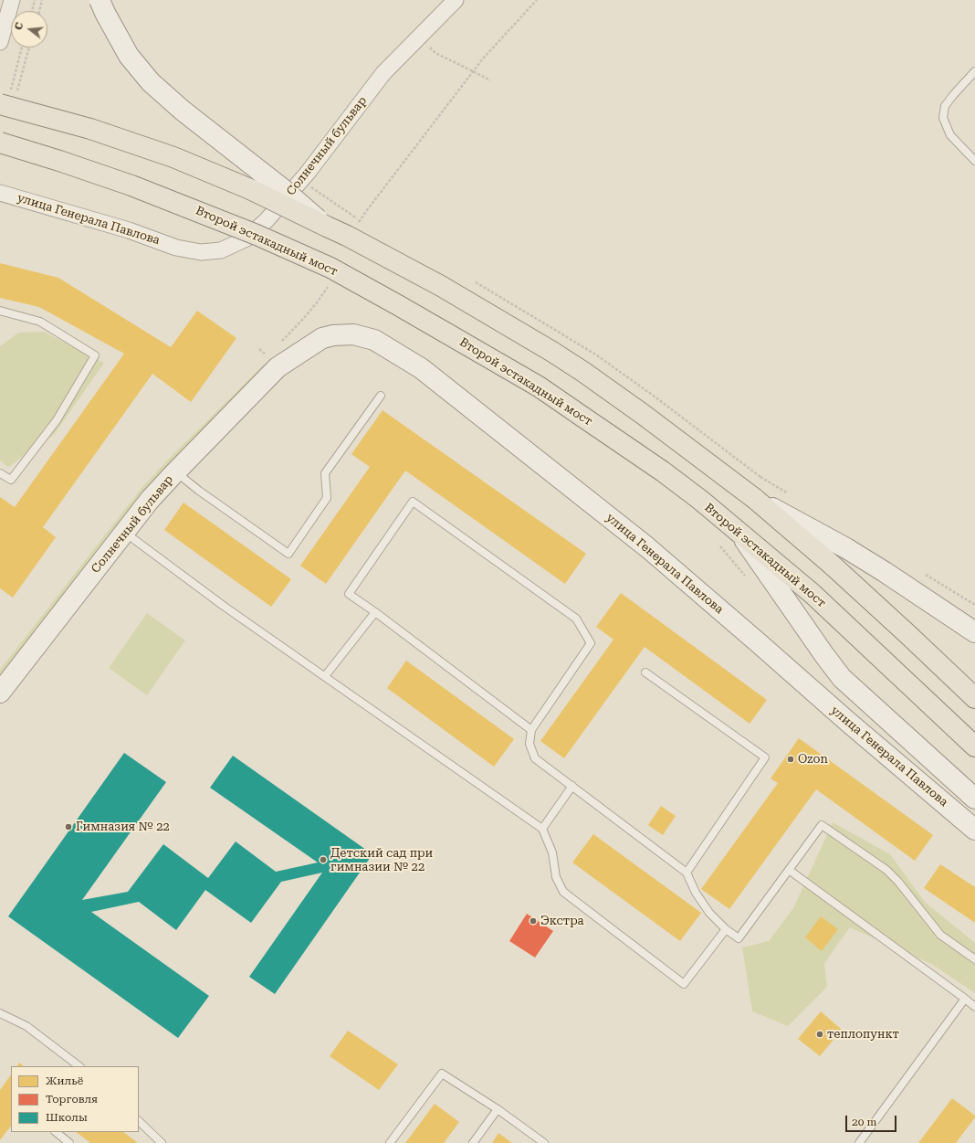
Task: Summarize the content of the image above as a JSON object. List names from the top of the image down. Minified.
{"streets":{"main road":["Второй эстакадный мост"],"street":["Солнечный бульвар","улица Генерала Павлова"]},"crossings":[["Солнечный бульвар","улица Генерала Павлова"]],"places":["Ozon","Гимназия № 22","Детский сад при гимназии № 22","Экстра","теплопункт"],"legend":["Жильё","Торговля","Школы"],"scale_bar":"20 m","north":"left"}
